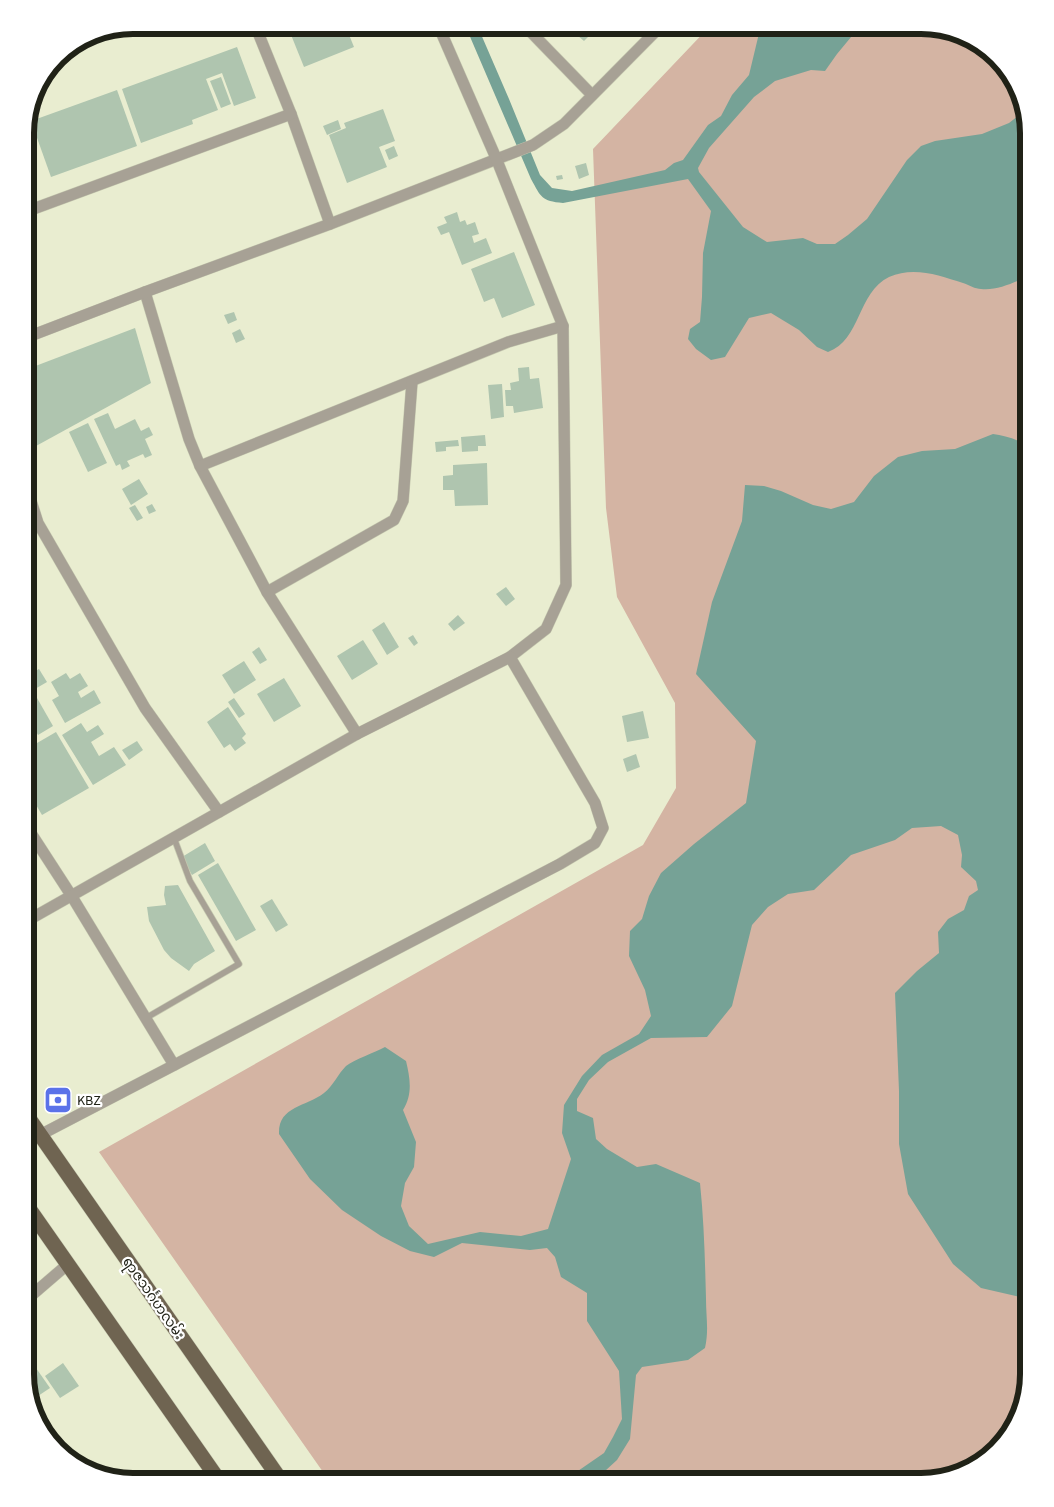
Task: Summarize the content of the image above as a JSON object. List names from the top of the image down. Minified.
{"streets":{"main road":["ရာဇသင်္ဂဟလမ်း"]},"places":{"bank":["KBZ"]}}
